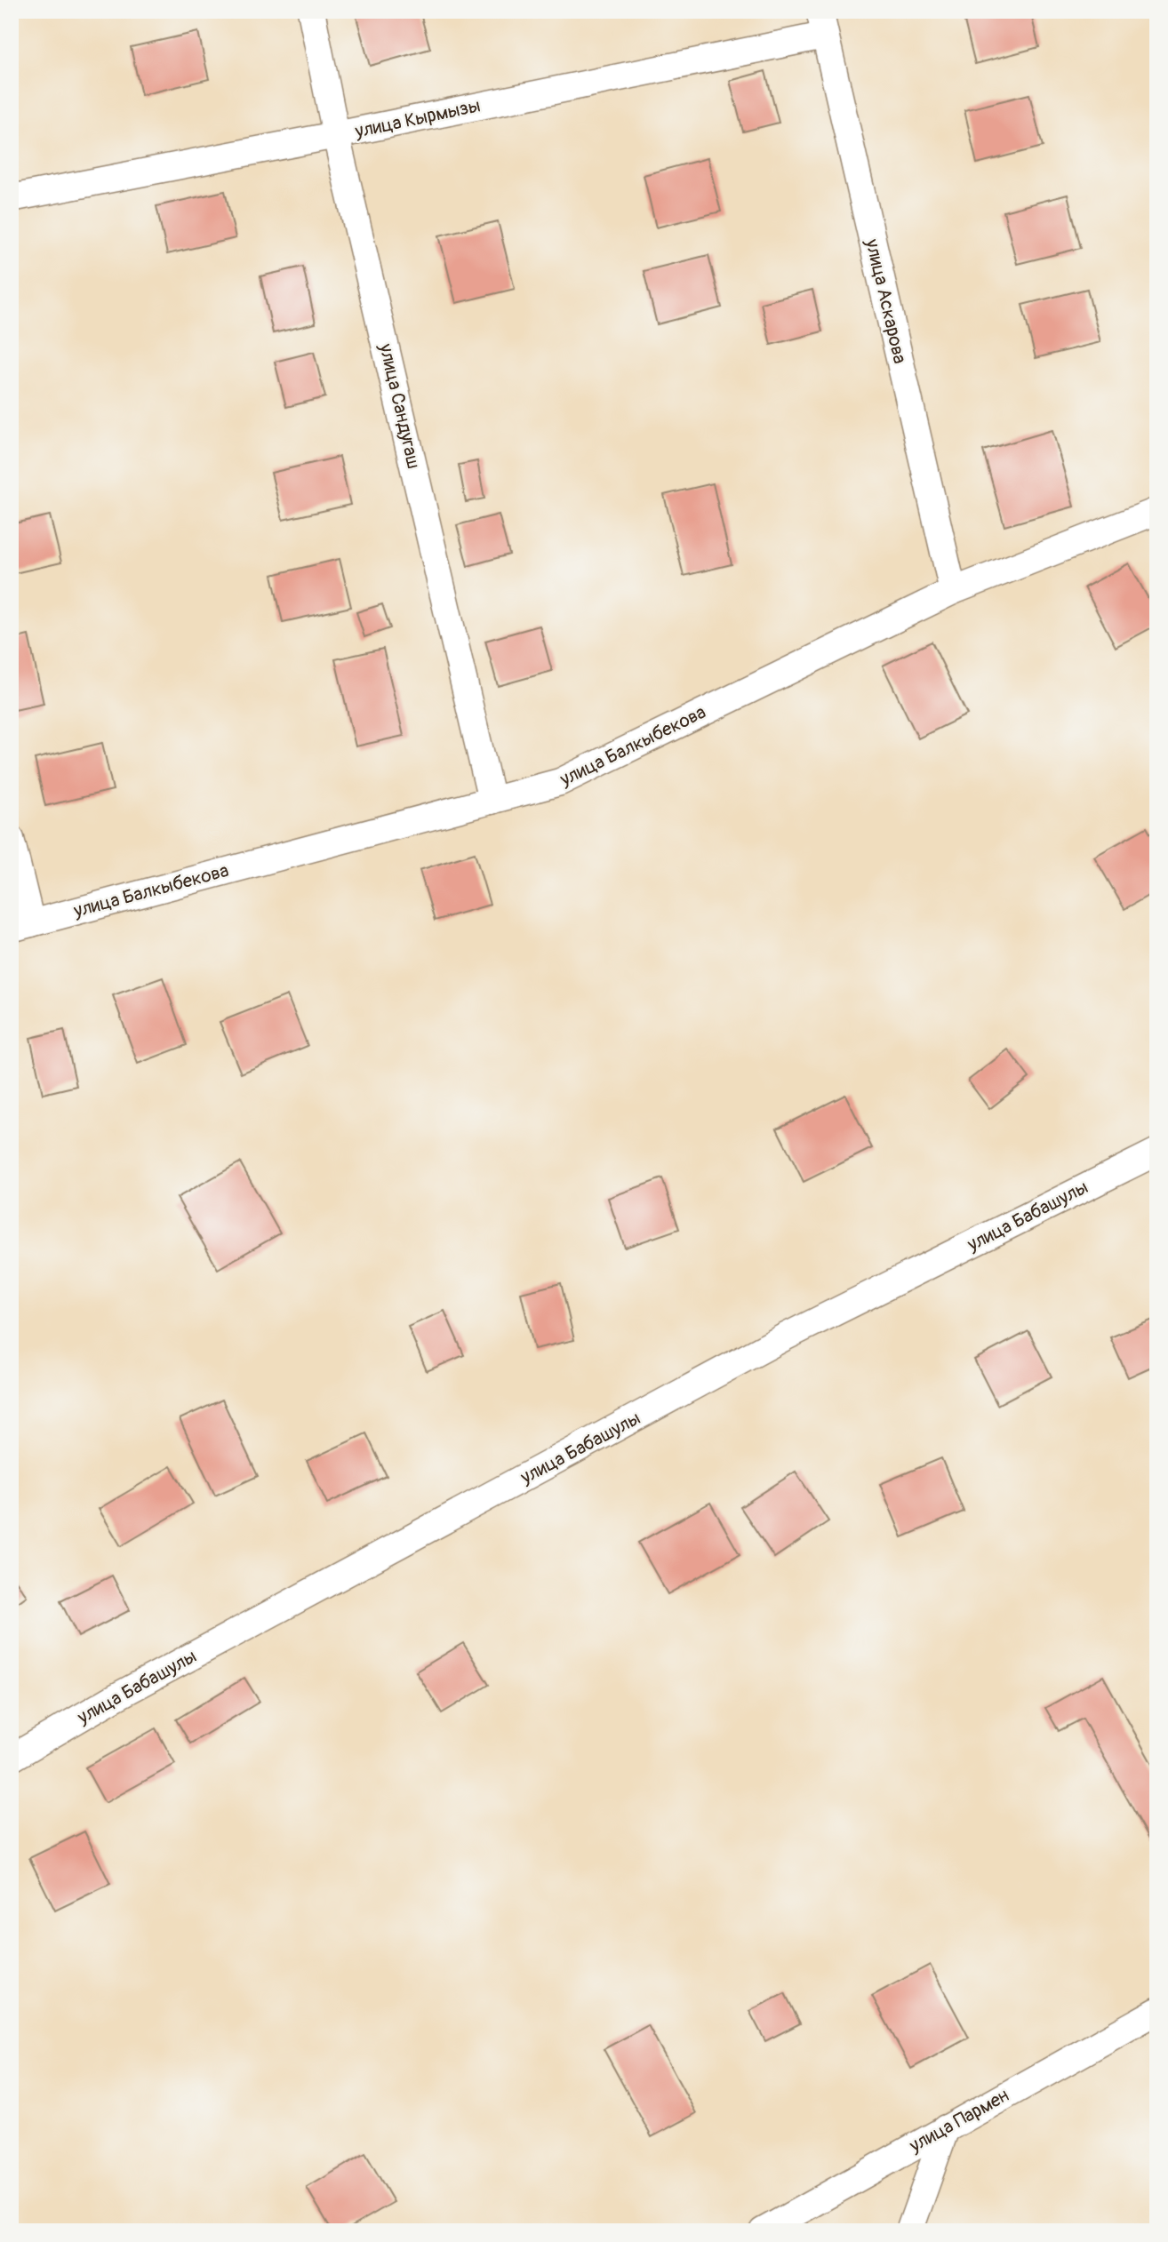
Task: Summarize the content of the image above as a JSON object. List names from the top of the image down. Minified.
{"streets":{"street":["улица Кырмызы","улица Аскарова","улица Сандугаш","улица Балкыбекова","улица Бабашулы","улица Пармен"]},"crossings":[["улица Кырмызы","улица Аскарова"],["улица Кырмызы","улица Сандугаш"],["улица Аскарова","улица Балкыбекова"],["улица Сандугаш","улица Балкыбекова"]]}
